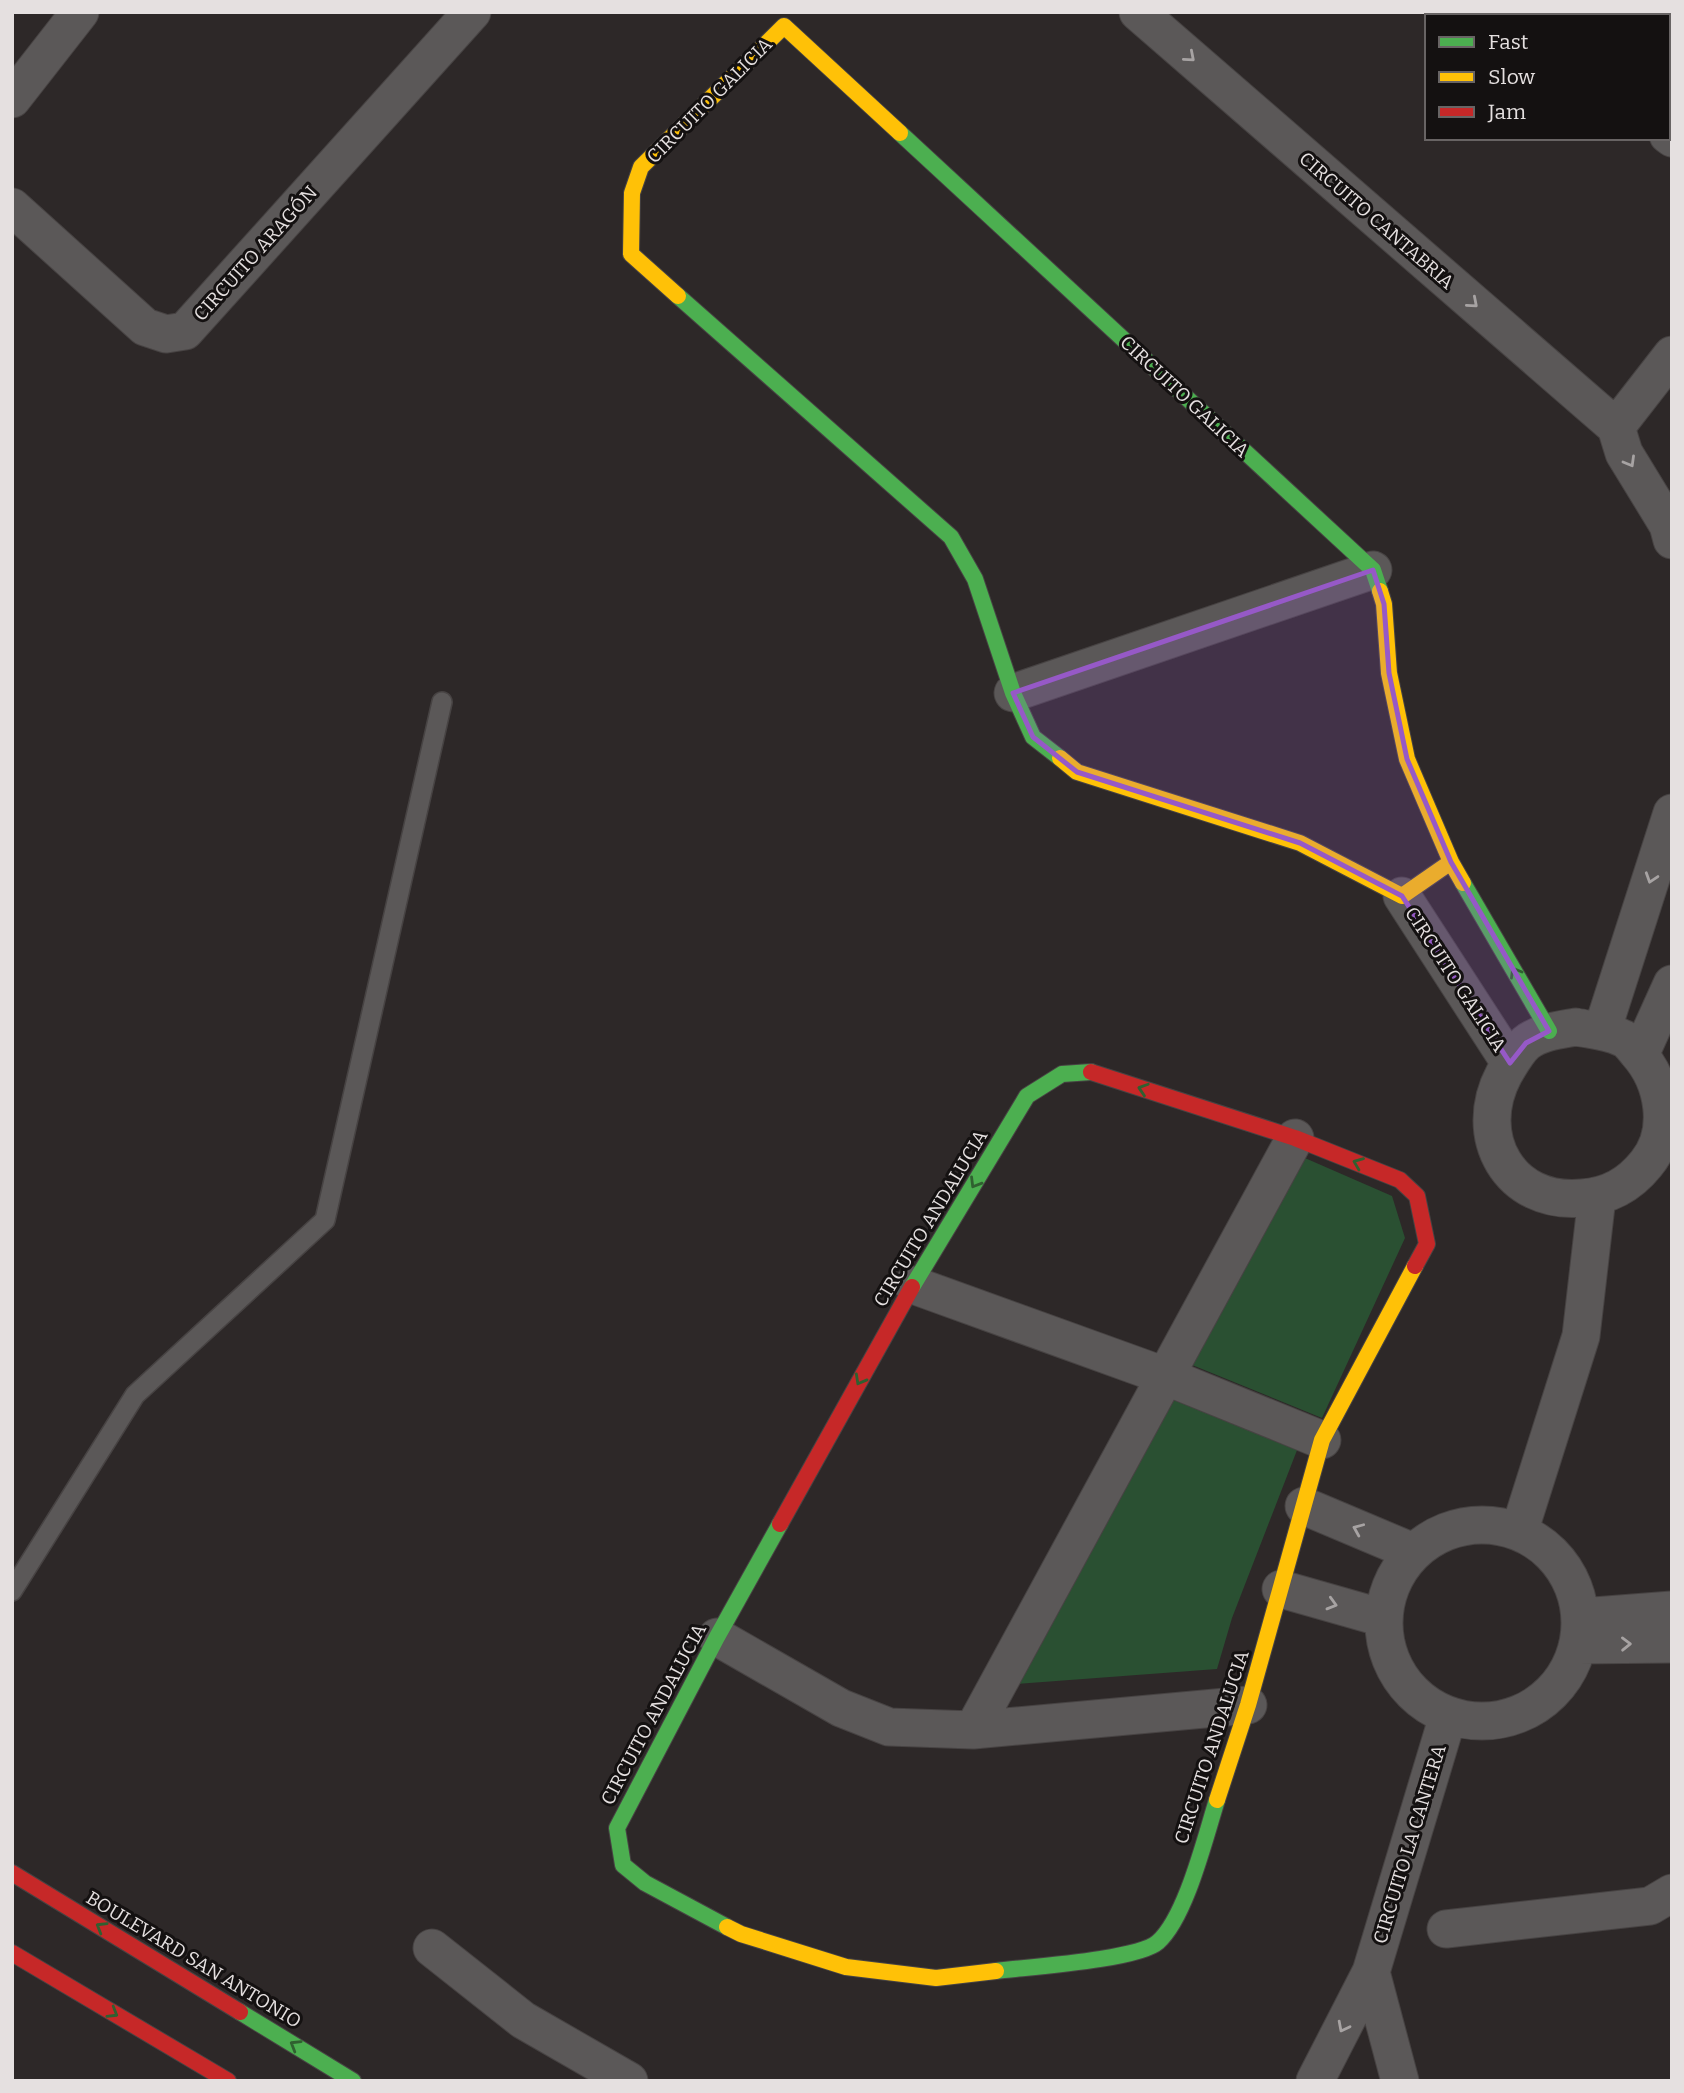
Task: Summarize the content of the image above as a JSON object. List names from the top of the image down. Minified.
{"streets":{"street":["CIRCUITO GALICIA","CIRCUITO CANTABRIA","CIRCUITO ARAGÓN","CIRCUITO ANDALUCIA","CIRCUITO LA CANTERA","BOULEVARD SAN ANTONIO"]},"one_way":["CIRCUITO CANTABRIA"],"legend":["Fast","Slow","Jam"]}
